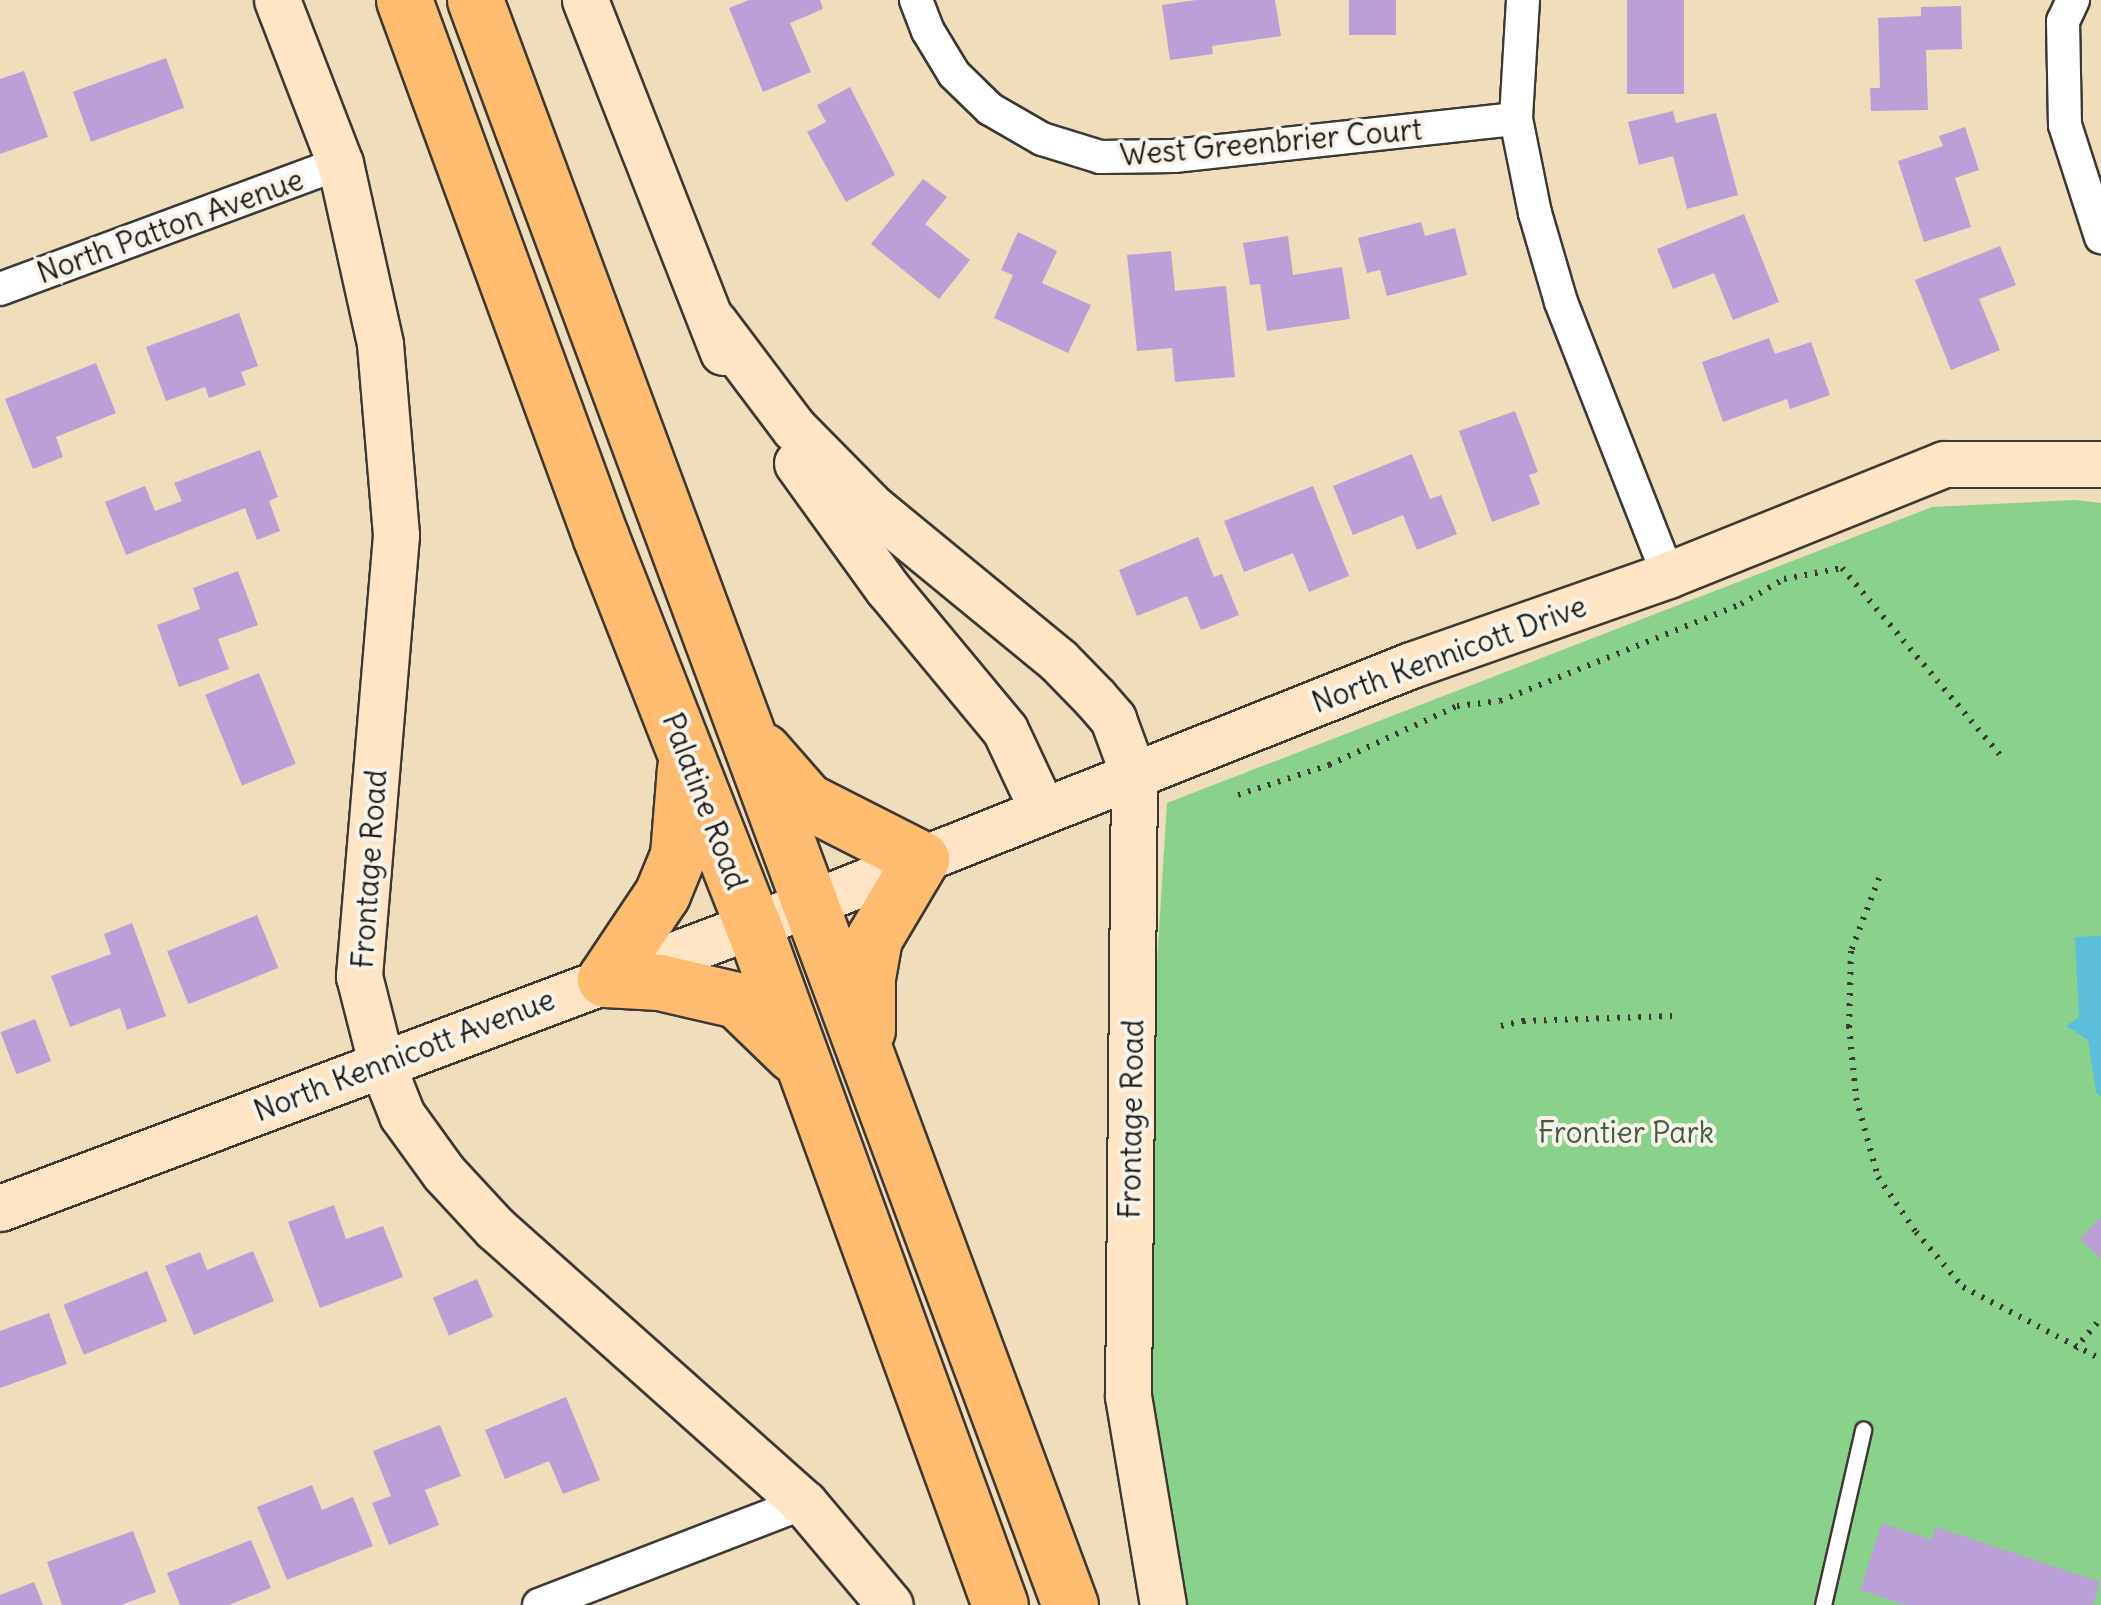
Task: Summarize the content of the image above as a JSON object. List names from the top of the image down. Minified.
{"streets":{"highway":["Palatine Road"],"street":["West Greenbrier Court","North Patton Avenue","North Kennicott Drive","Frontage Road","North Kennicott Avenue"]},"crossings":[["North Patton Avenue","Frontage Road"],["North Kennicott Drive","Palatine Road"],["North Kennicott Drive","Frontage Road"],["North Kennicott Drive","North Kennicott Avenue"],["Palatine Road","North Kennicott Avenue"],["Frontage Road","North Kennicott Avenue"]],"parks":["Frontier Park"]}
